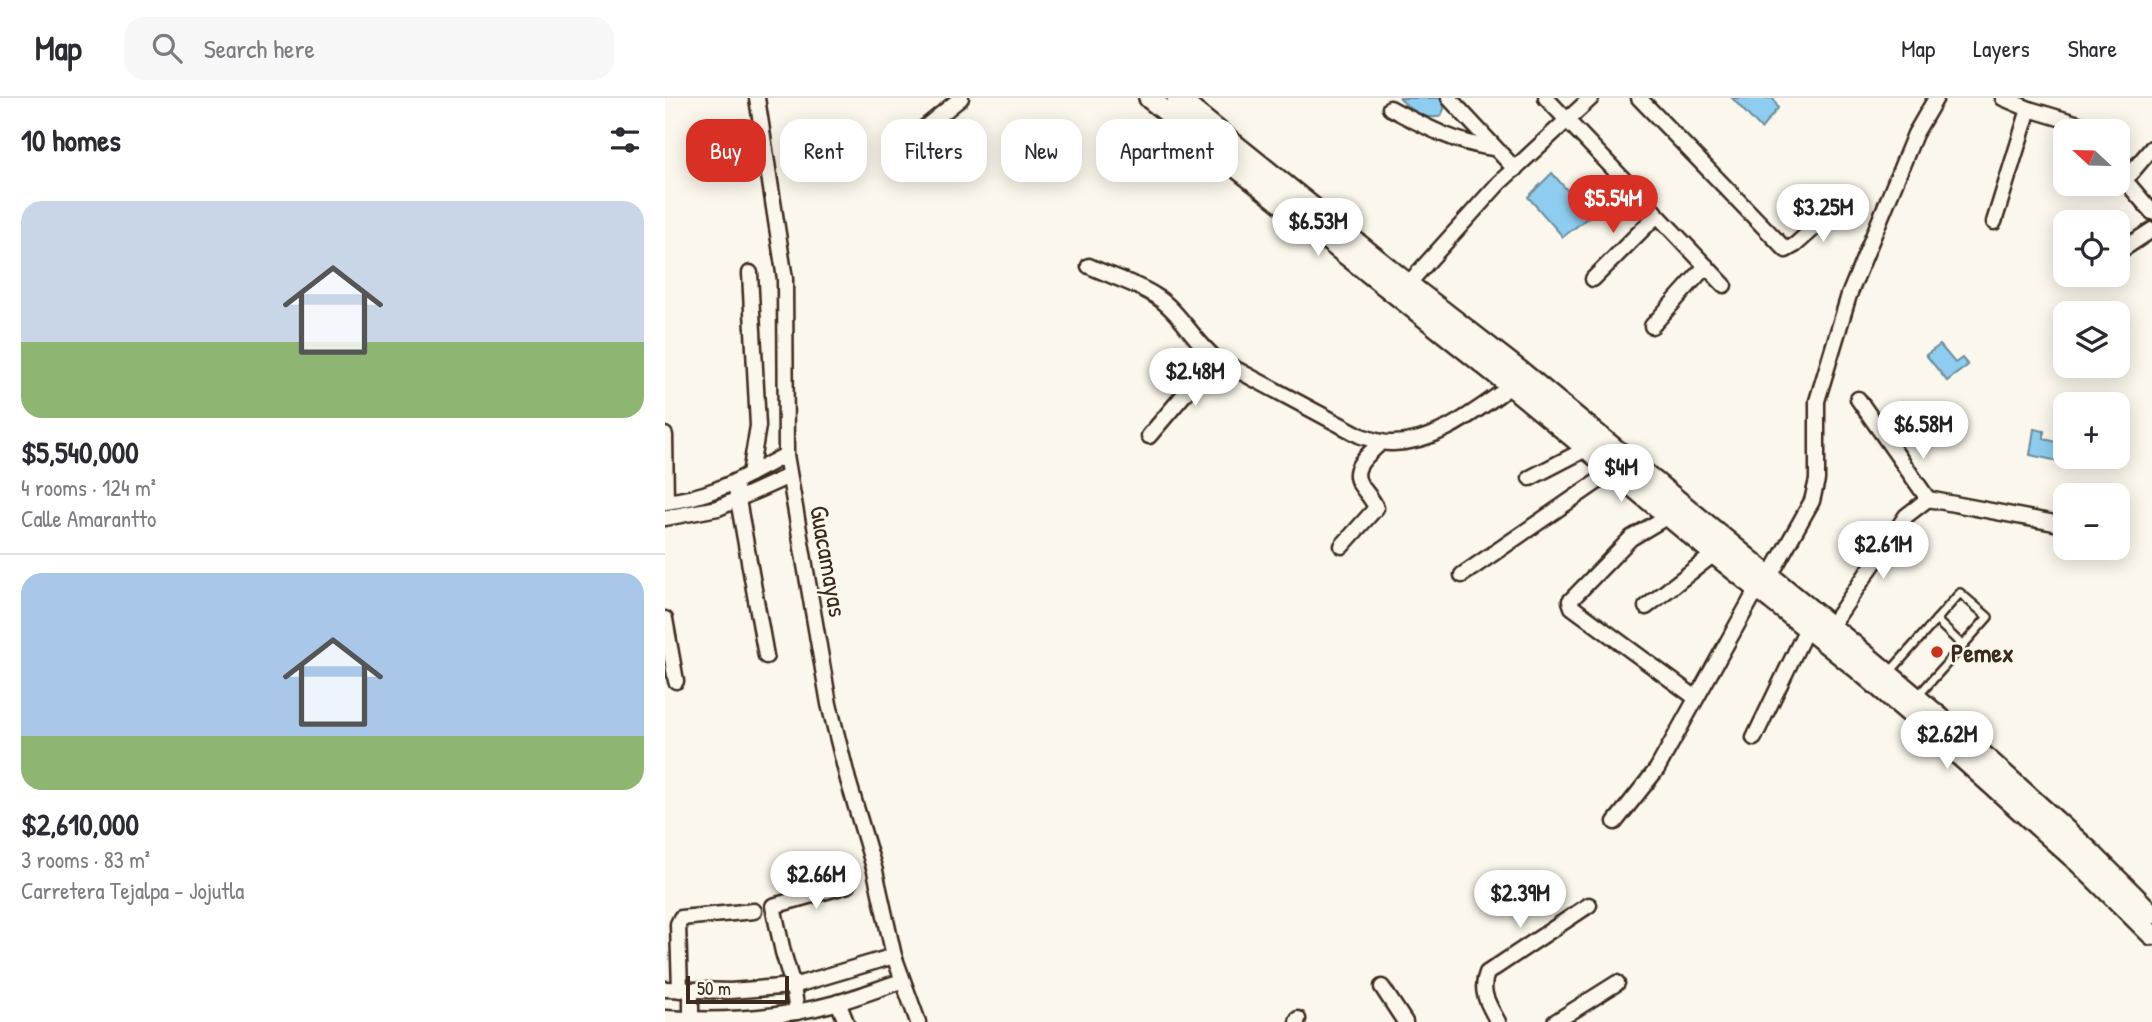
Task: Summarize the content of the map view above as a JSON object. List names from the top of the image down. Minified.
{"streets":{"street":["Guacamayas"]},"places":["Pemex"],"scale_bar":"50 m","north":"left","page":{"header":"Map","search":"Search here","nav":["Map","Layers","Share"],"heading":"10 homes","map_buttons":["+","−"],"chip":["Buy","Rent","Filters","New","Apartment"],"price":["$5.54M","$3.25M","$6.53M","$2.48M","$6.58M","$4M","$2.61M","$2.62M","$2.66M","$2.39M"],"list":[{"name":"$5,540,000","note":"4 rooms · 124 m² · Calle Amarantto"},{"name":"$2,610,000","note":"3 rooms · 83 m² · Carretera Tejalpa - Jojutla"}],"scale":"50 m"}}
